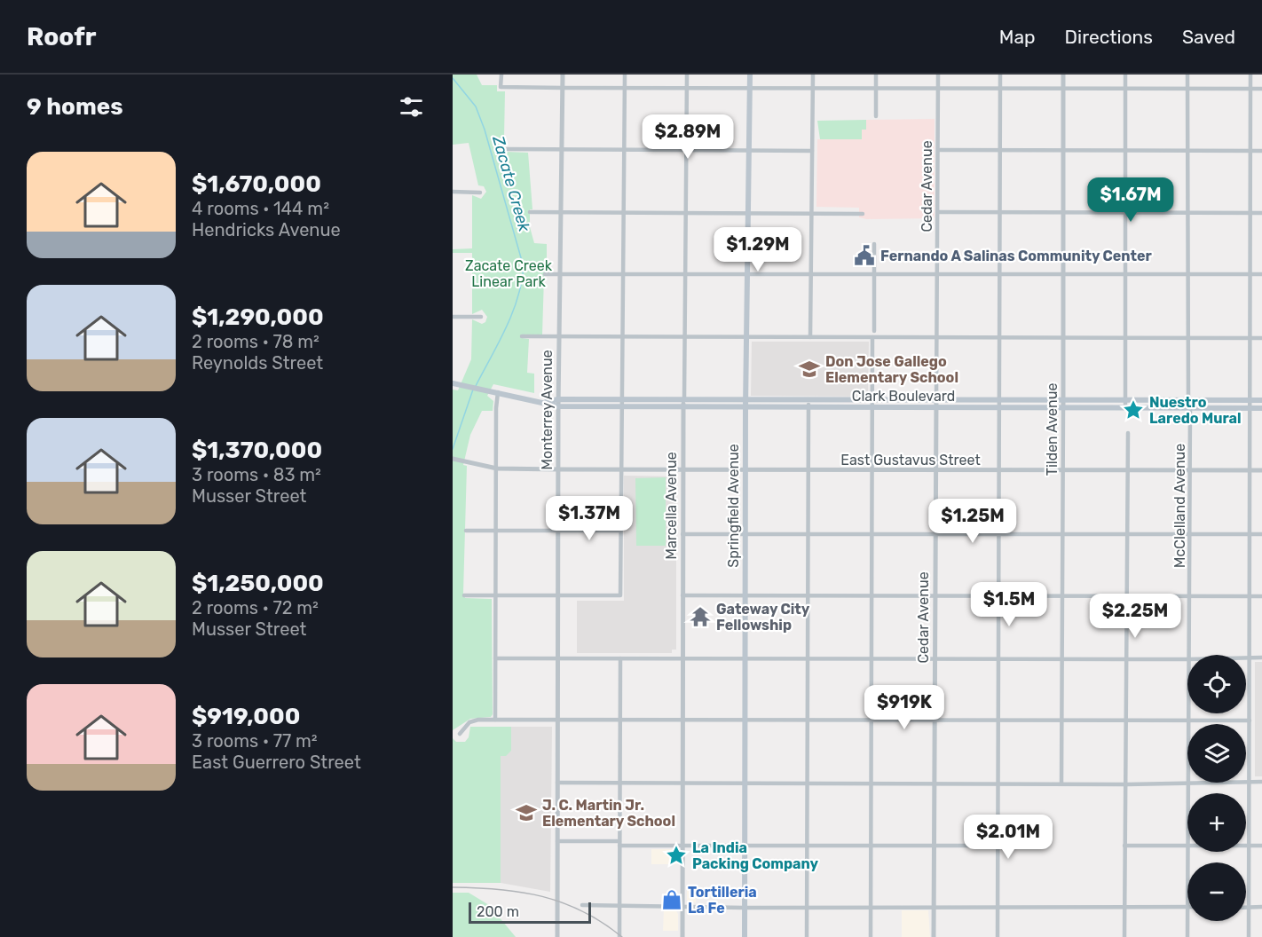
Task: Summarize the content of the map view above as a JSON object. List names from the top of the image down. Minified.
{"streets":{"main road":["Clark Boulevard","Springfield Avenue"],"street":["Cedar Avenue","Monterrey Avenue","Tilden Avenue","East Gustavus Street","Marcella Avenue","McClelland Avenue"]},"crossings":[["Cedar Avenue","Clark Boulevard"],["Cedar Avenue","East Gustavus Street"],["Clark Boulevard","Monterrey Avenue"],["Clark Boulevard","Tilden Avenue"],["Clark Boulevard","Marcella Avenue"],["Clark Boulevard","Springfield Avenue"],["Clark Boulevard","McClelland Avenue"],["Monterrey Avenue","East Gustavus Street"],["Tilden Avenue","East Gustavus Street"],["East Gustavus Street","Marcella Avenue"],["East Gustavus Street","Springfield Avenue"],["East Gustavus Street","McClelland Avenue"]],"water":["Zacate Creek"],"parks":["Zacate Creek Linear Park"],"places":{"public building":["Fernando A Salinas Community Center"],"school or university":["Don Jose Gallego Elementary School","J. C. Martin Jr. Elementary School"],"place":["Nuestro Laredo Mural","La India Packing Company"],"temple":["Gateway City Fellowship"],"shop":["Tortilleria La Fe"]},"scale_bar":"200 m","page":{"header":"Roofr","nav":["Map","Directions","Saved"],"heading":"9 homes","price":["$2.89M","$1.67M","$1.29M","$1.37M","$1.25M","$1.5M","$2.25M","$919K","$2.01M"],"list":[{"name":"$1,670,000","note":"4 rooms · 144 m² · Hendricks Avenue"},{"name":"$1,290,000","note":"2 rooms · 78 m² · Reynolds Street"},{"name":"$1,370,000","note":"3 rooms · 83 m² · Musser Street"},{"name":"$1,250,000","note":"2 rooms · 72 m² · Musser Street"},{"name":"$919,000","note":"3 rooms · 77 m² · East Guerrero Street"}],"map_buttons":["+","−"],"scale":"200 m"}}
